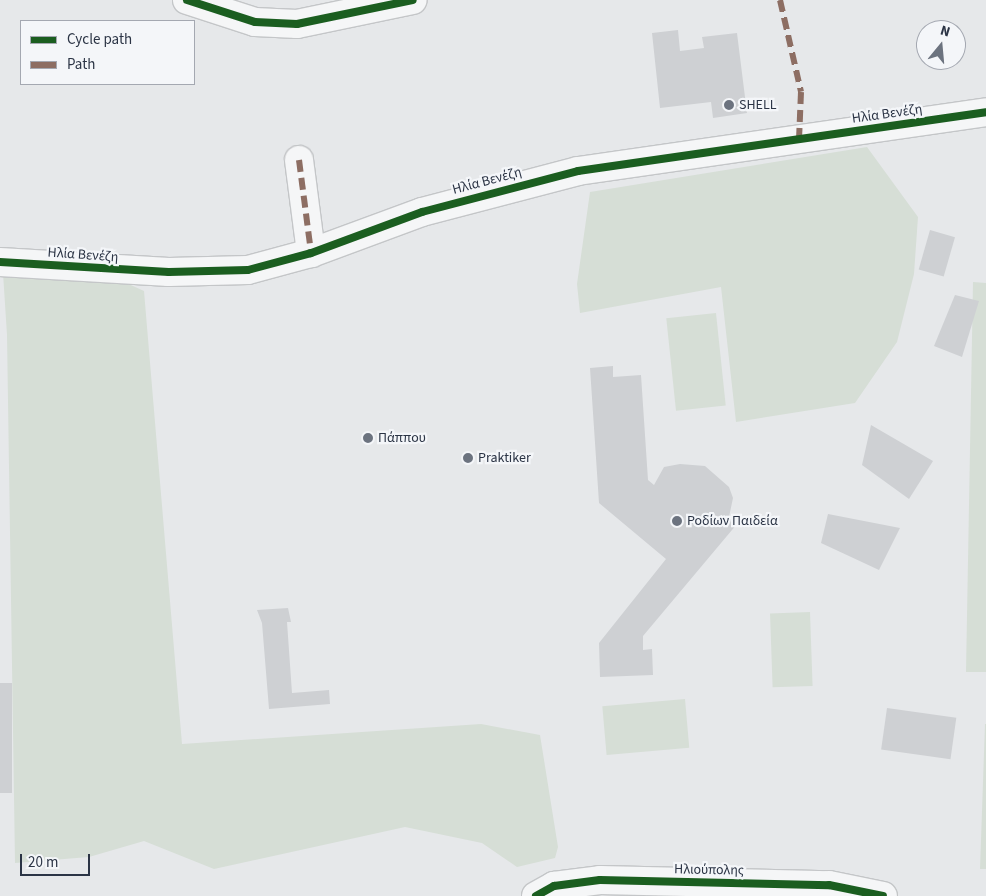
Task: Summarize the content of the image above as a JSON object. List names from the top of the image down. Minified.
{"streets":{"street":["Ηλία Βενέζη","Ηλιούπολης"]},"places":["SHELL","Πάππου","Praktiker","Ροδίων Παιδεία"],"legend":["Cycle path","Path"],"scale_bar":"20 m","north":"top"}
